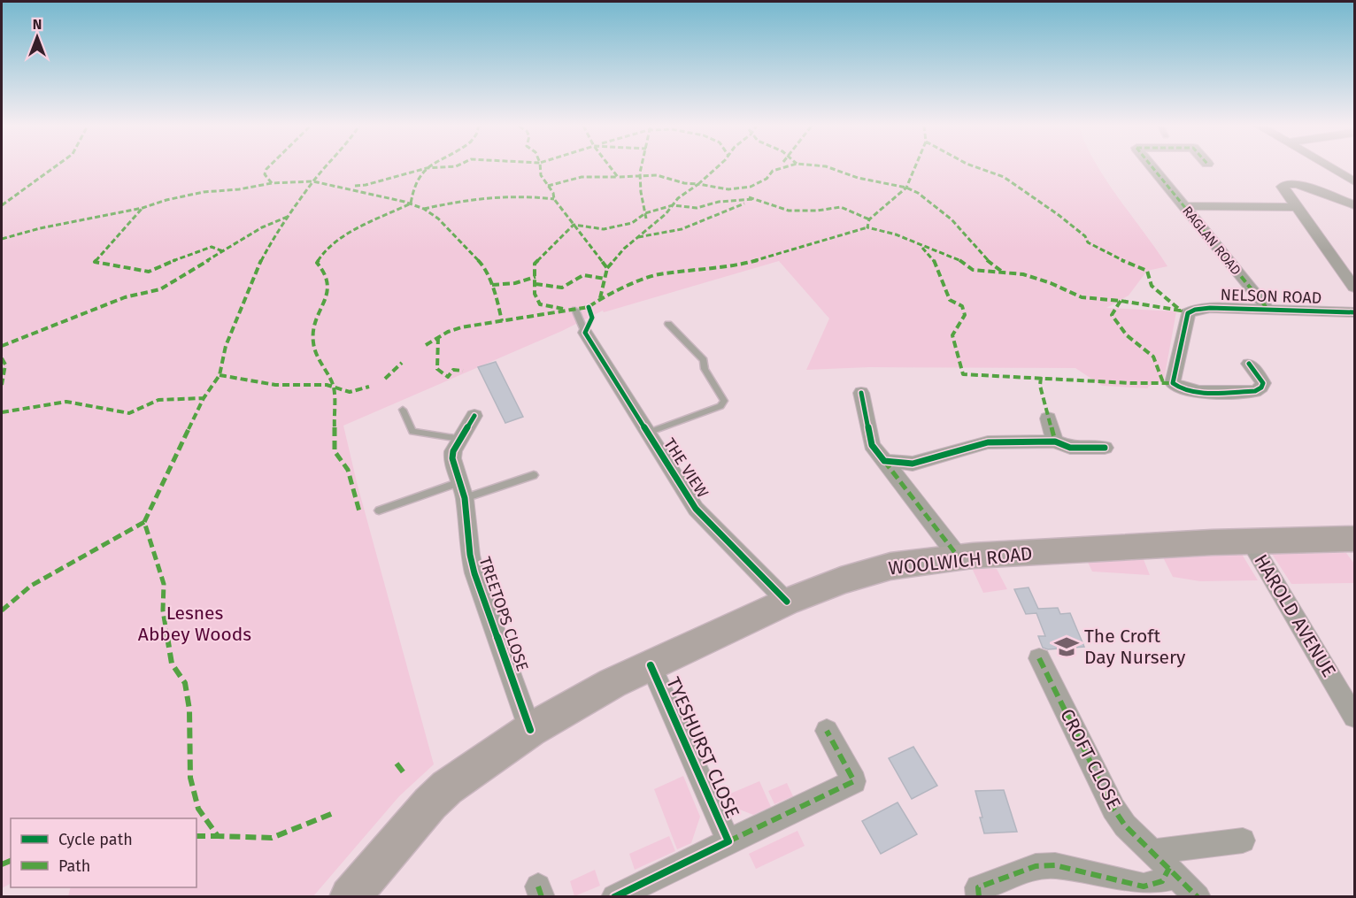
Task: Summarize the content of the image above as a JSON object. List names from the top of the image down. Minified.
{"streets":{"main road":["WOOLWICH ROAD"],"street":["RAGLAN ROAD","NELSON ROAD","THE VIEW","TREETOPS CLOSE","HAROLD AVENUE","TYESHURST CLOSE","CROFT CLOSE"]},"crossings":[["RAGLAN ROAD","NELSON ROAD"],["THE VIEW","WOOLWICH ROAD"],["WOOLWICH ROAD","TREETOPS CLOSE"],["WOOLWICH ROAD","HAROLD AVENUE"],["WOOLWICH ROAD","TYESHURST CLOSE"]],"parks":["Lesnes Abbey Woods"],"places":{"school or university":["The Croft Day Nursery"]},"legend":["Cycle path","Path"],"north":"top"}
